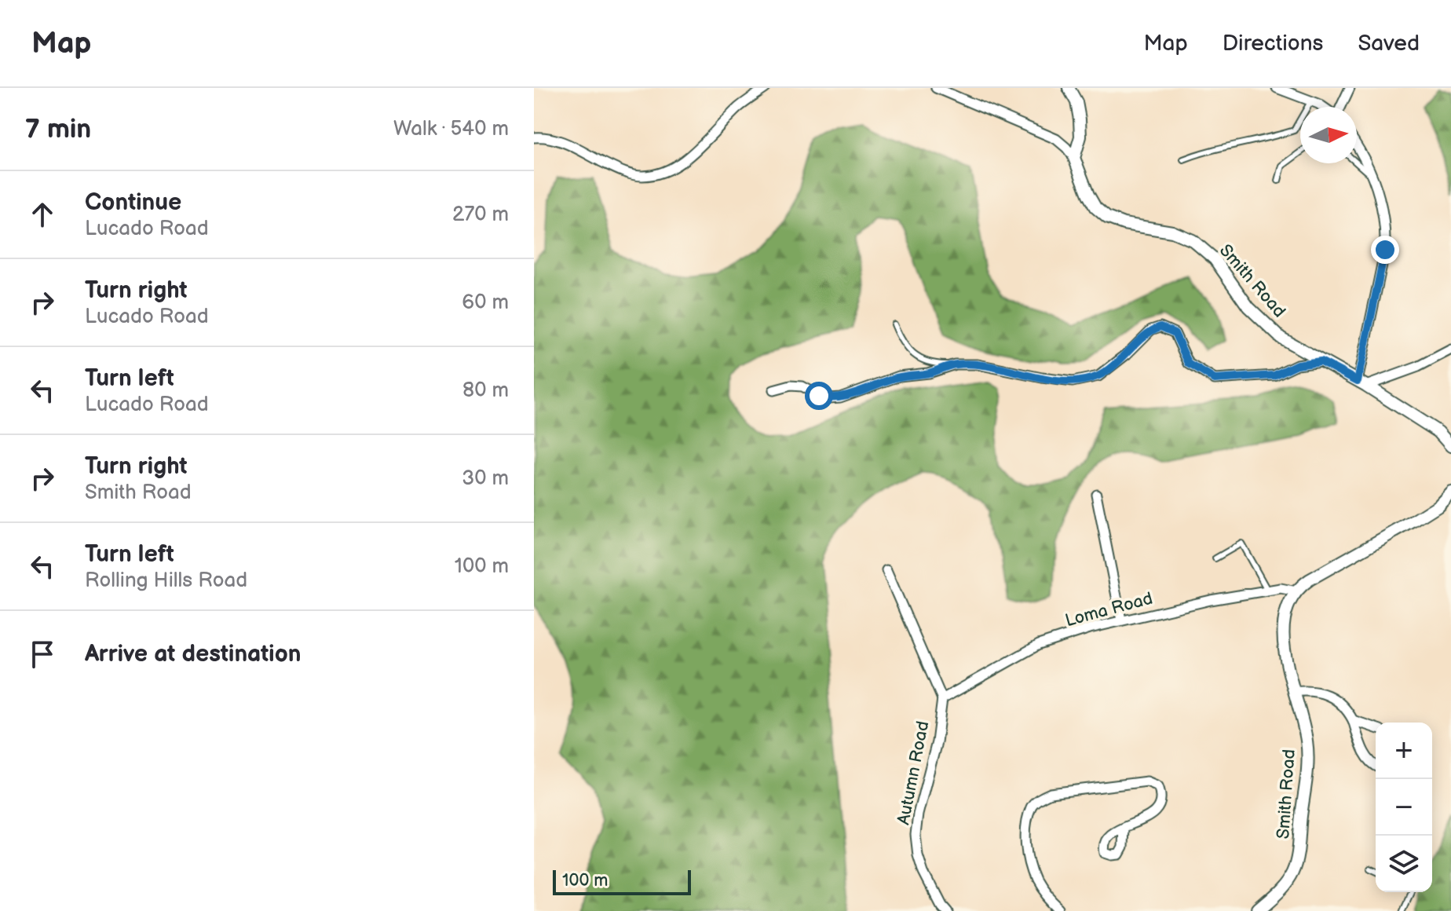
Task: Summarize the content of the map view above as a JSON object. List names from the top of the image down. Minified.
{"streets":{"street":["Smith Road","Loma Road","Autumn Road"]},"crossings":[["Smith Road","Loma Road"],["Loma Road","Autumn Road"]],"scale_bar":"100 m","north":"right","page":{"header":"Map","nav":["Map","Directions","Saved"],"heading":["7 min","Walk · 540 m"],"list":[["Continue","Lucado Road","270 m"],["Turn right","Lucado Road","60 m"],["Turn left","Lucado Road","80 m"],["Turn right","Smith Road","30 m"],["Turn left","Rolling Hills Road","100 m"],"Arrive at destination"],"map_buttons":["+","−"],"scale":"100 m"}}
